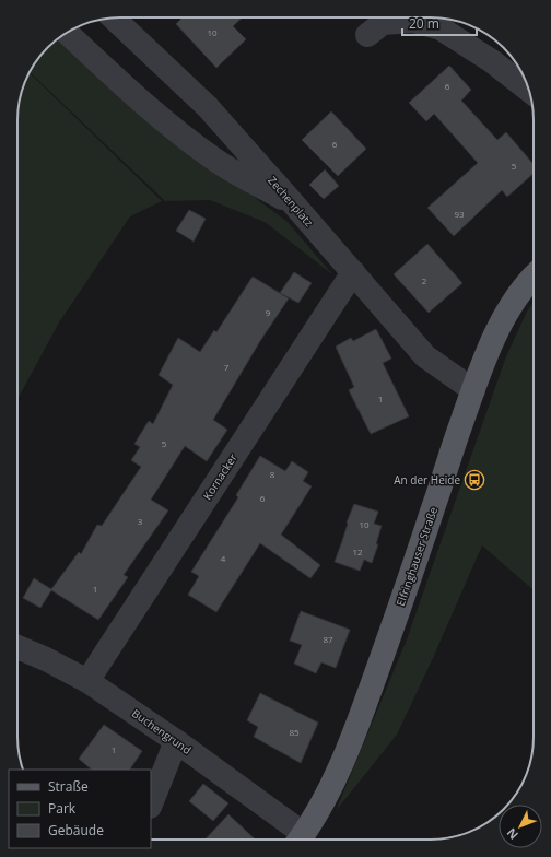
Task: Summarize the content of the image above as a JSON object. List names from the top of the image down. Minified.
{"streets":{"main road":["Elfringhauser Straße"],"street":["Zechenplatz","Kornacker","Buchengrund"]},"crossings":[["Zechenplatz","Kornacker"],["Zechenplatz","Elfringhauser Straße"],["Kornacker","Buchengrund"]],"places":{"bus stop":["An der Heide"]},"house_numbers":["10","6","6","5","93","2","9","7","1","5","8","6","3","10","12","4","1","87","85","1"],"legend":["Straße","Park","Gebäude"],"scale_bar":"20 m","north":"bottom left"}
